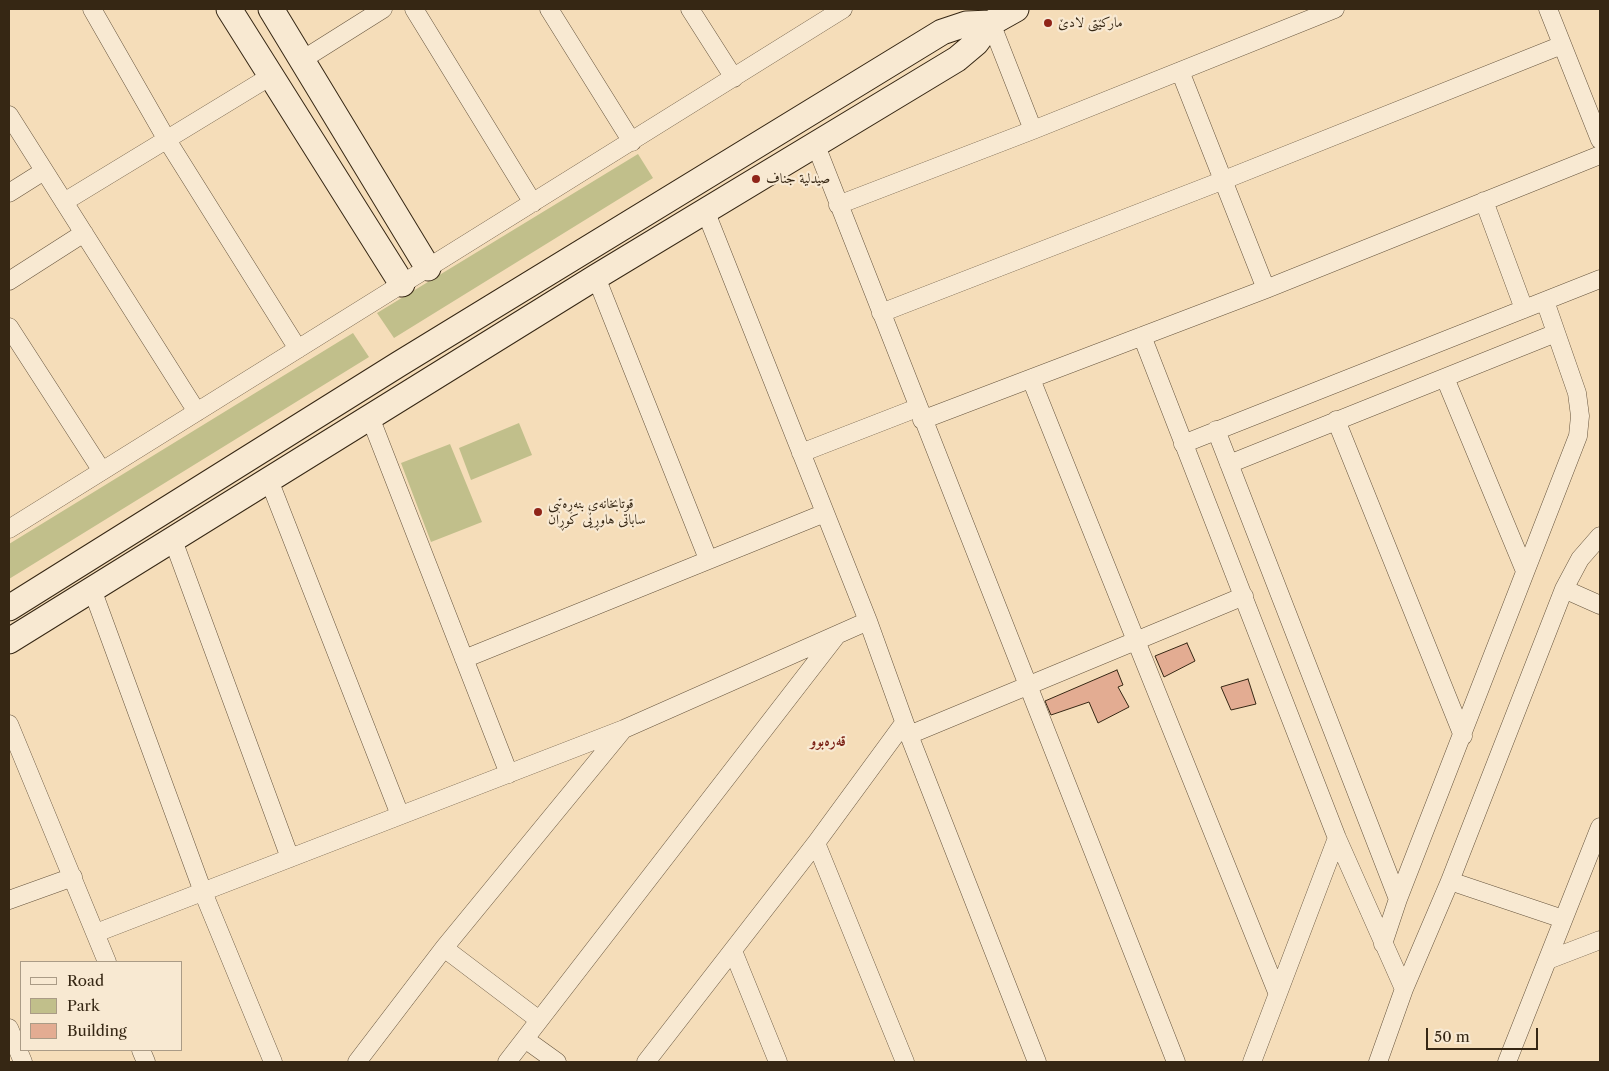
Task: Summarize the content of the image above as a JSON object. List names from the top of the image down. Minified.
{"districts":["قەرەبوو"],"places":["ماركێتی لادێ","صيدلية جناف","قوتابخانەی بنەڕەتیی ساباتی هاوڕێی کوڕان"],"legend":["Road","Park","Building"],"scale_bar":"50 m"}
